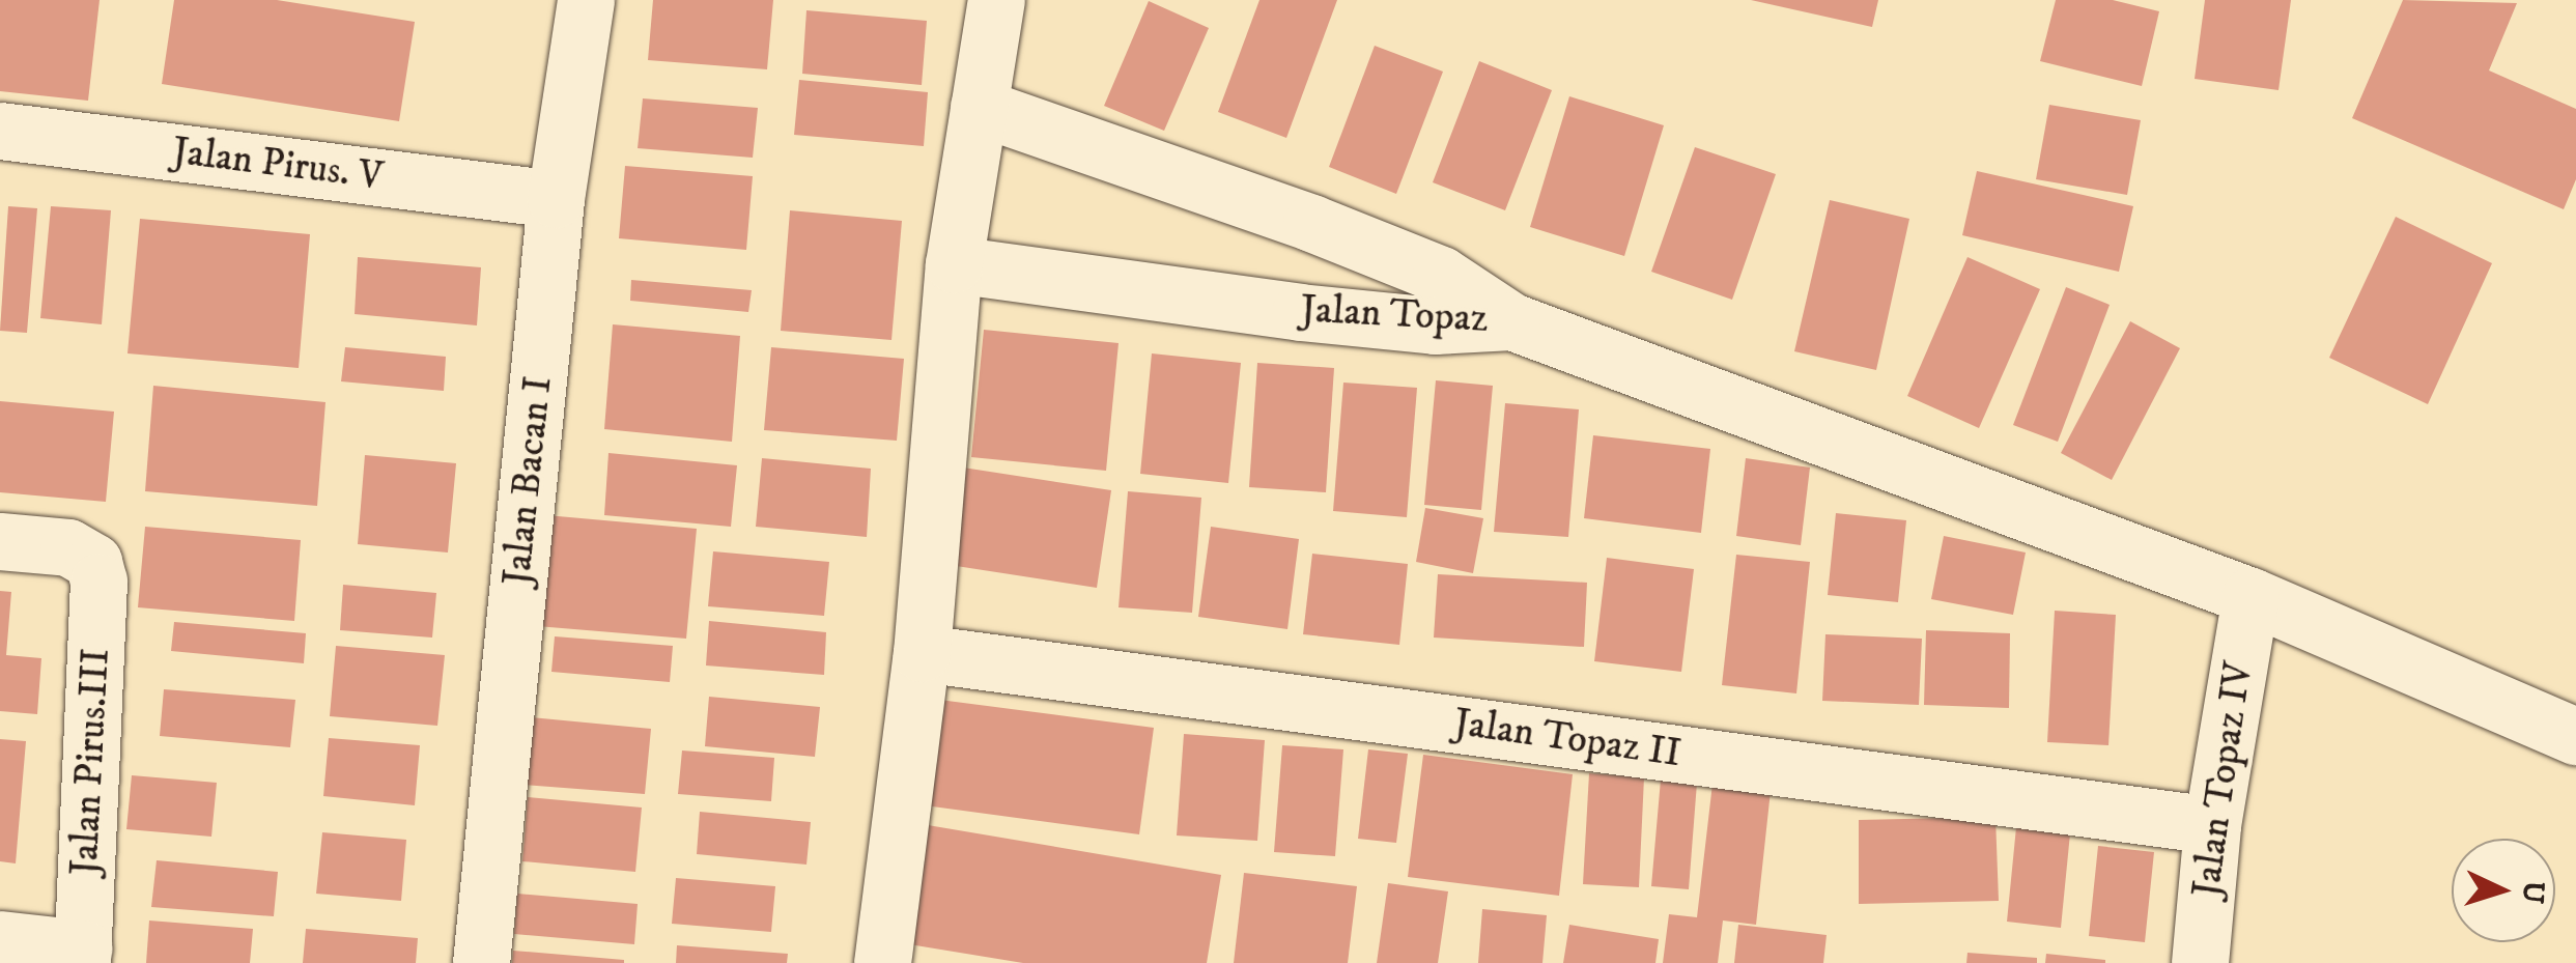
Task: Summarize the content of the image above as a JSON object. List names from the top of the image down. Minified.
{"streets":{"street":["Jalan Pirus. V","Jalan Topaz","Jalan Bacan I","Jalan Topaz II","Jalan Pirus.III","Jalan Topaz IV"]},"crossings":[["Jalan Pirus. V","Jalan Bacan I"],["Jalan Topaz II","Jalan Topaz IV"]],"north":"right"}
